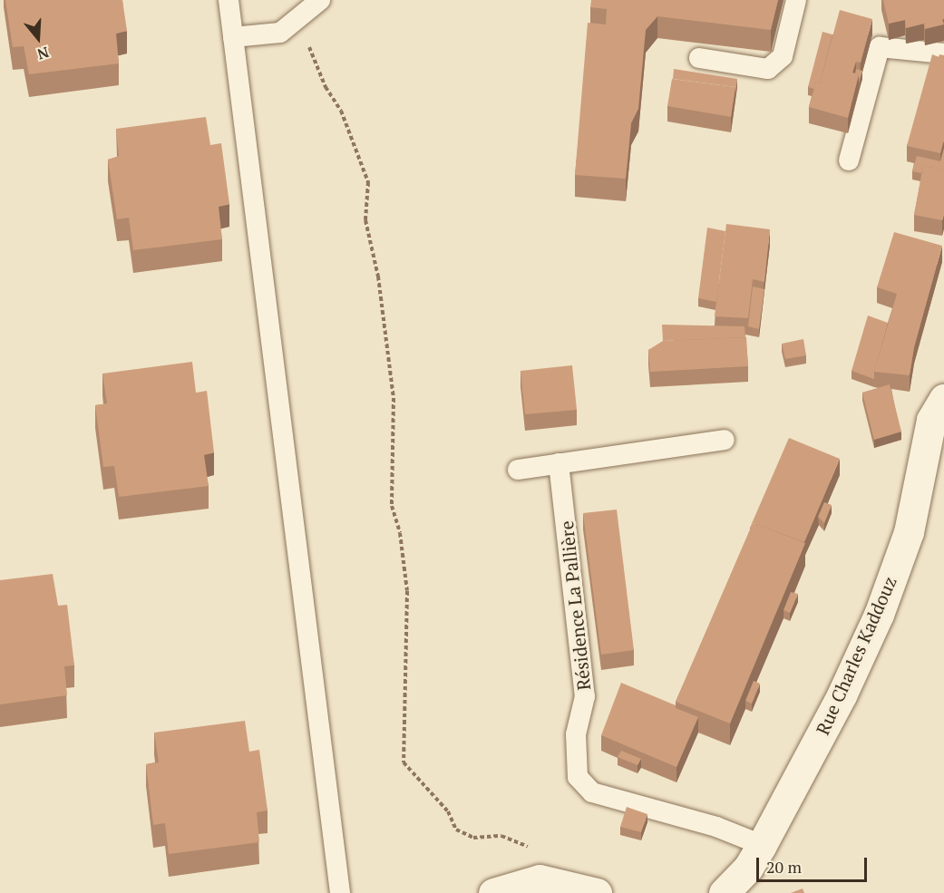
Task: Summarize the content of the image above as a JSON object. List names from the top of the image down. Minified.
{"streets":{"street":["Rue Charles Kaddouz"],"lane":["Résidence La Pallière"]},"crossings":[["Résidence La Pallière","Rue Charles Kaddouz"]],"scale_bar":"20 m","north":"bottom"}
